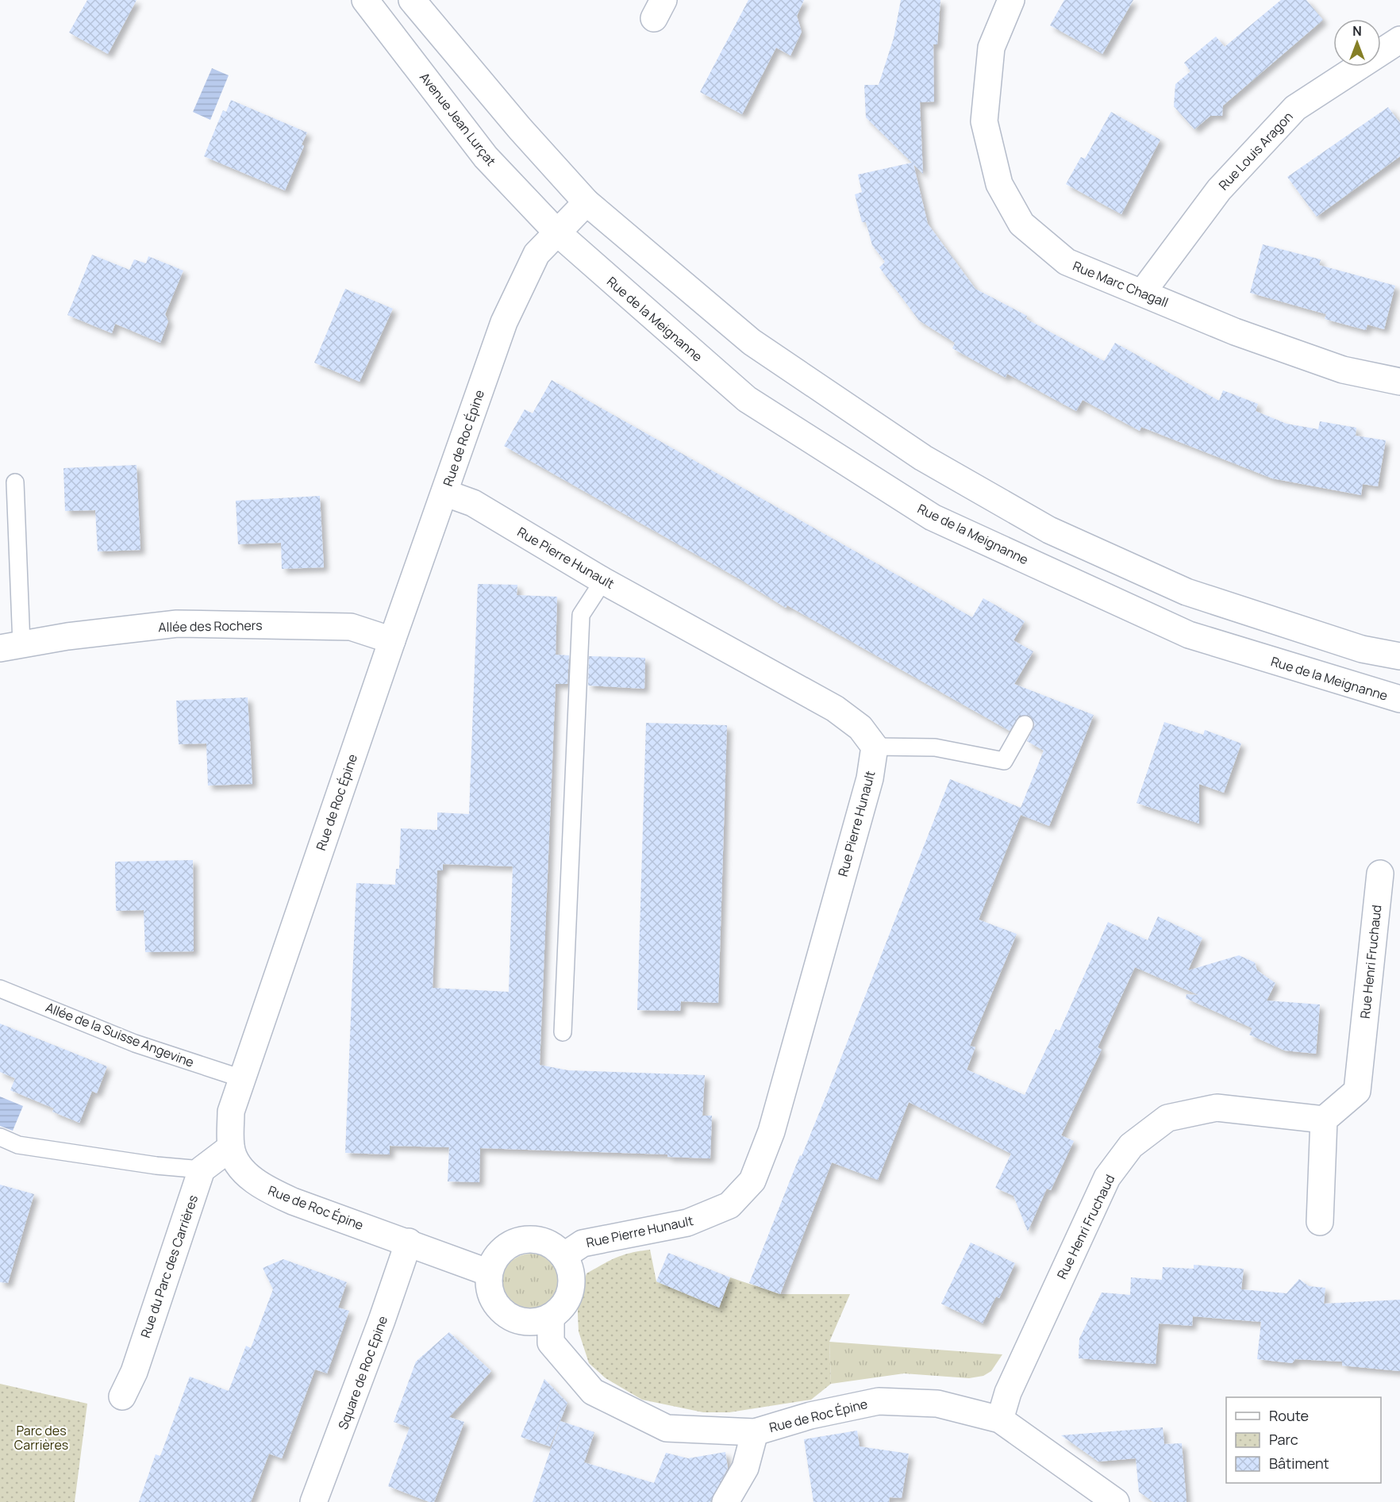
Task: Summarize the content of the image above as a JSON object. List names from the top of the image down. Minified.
{"streets":{"street":["Avenue Jean Lurçat","Rue Louis Aragon","Rue Marc Chagall","Rue de la Meignanne","Rue de Roc Épine","Rue Pierre Hunault","Allée des Rochers","Rue Henri Fruchaud","Rue du Parc des Carrières","Square de Roc Epine"],"lane":["Allée de la Suisse Angevine"]},"crossings":[["Avenue Jean Lurçat","Rue de la Meignanne"],["Avenue Jean Lurçat","Rue de Roc Épine"],["Rue Louis Aragon","Rue Marc Chagall"],["Rue de la Meignanne","Rue de Roc Épine"],["Rue de Roc Épine","Rue Pierre Hunault"],["Rue de Roc Épine","Allée des Rochers"],["Rue de Roc Épine","Rue Henri Fruchaud"],["Rue de Roc Épine","Allée de la Suisse Angevine"],["Rue de Roc Épine","Square de Roc Epine"]],"parks":["Parc des Carrières"],"legend":["Route","Parc","Bâtiment"],"north":"top"}
